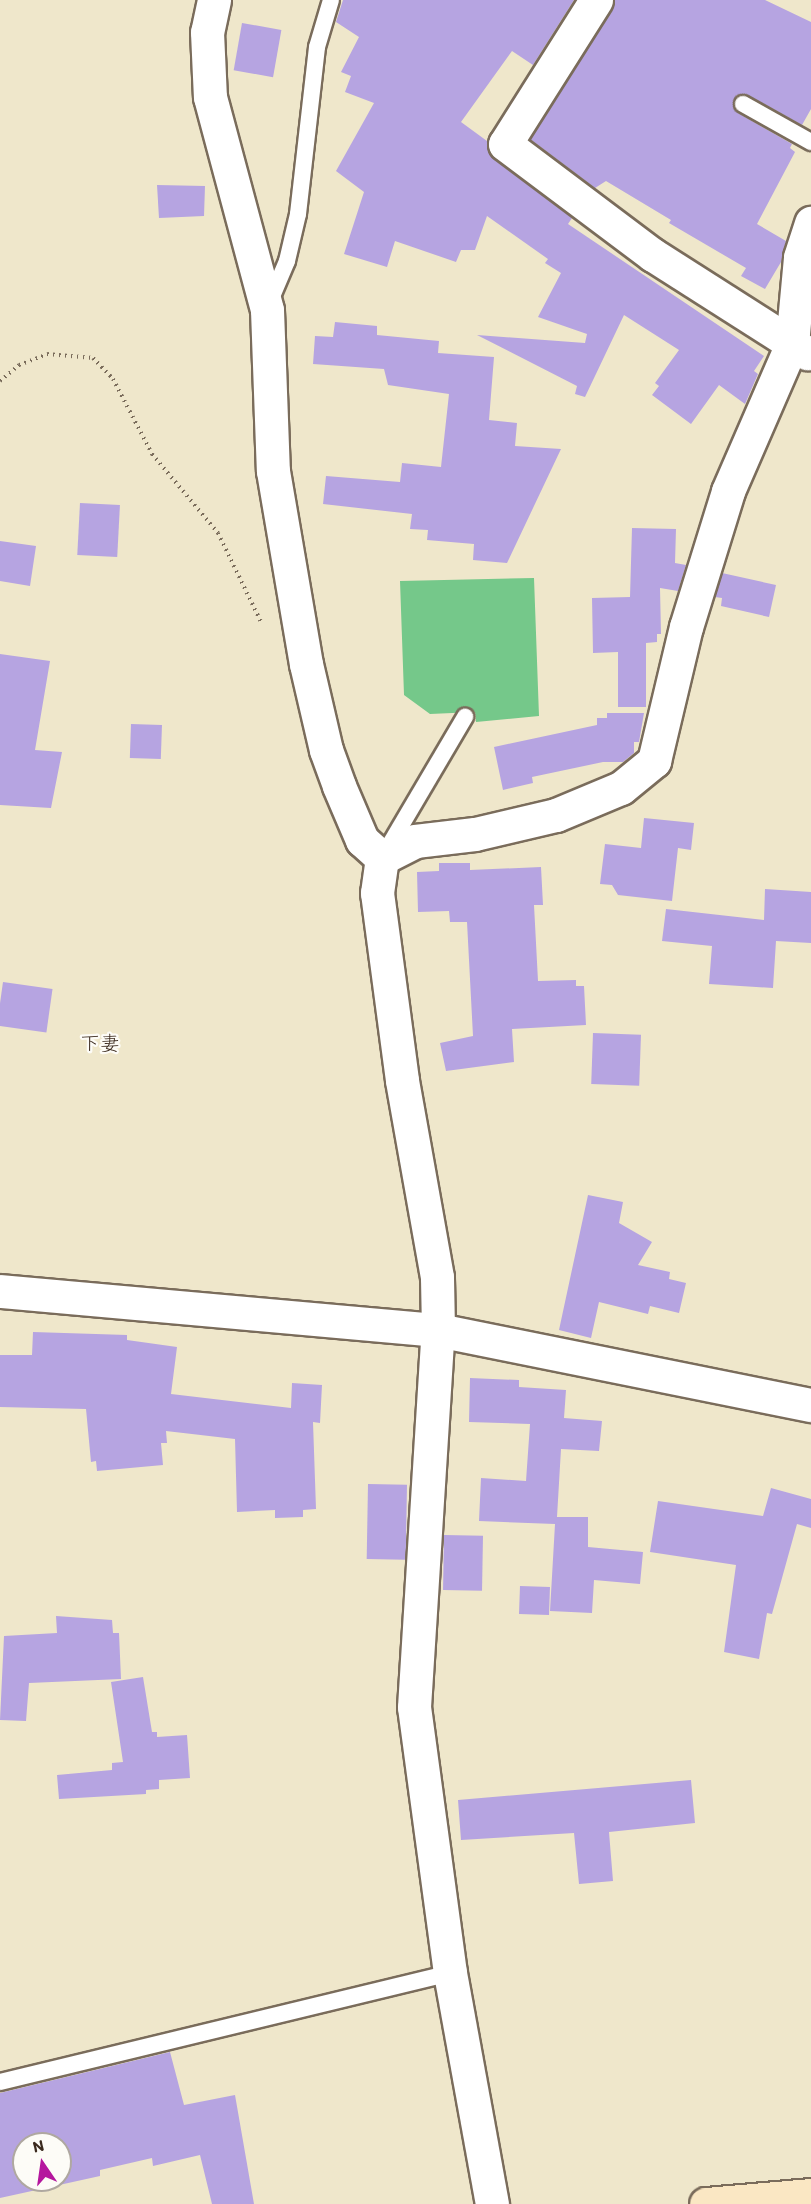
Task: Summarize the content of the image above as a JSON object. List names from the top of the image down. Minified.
{"districts":["下妻"],"north":"top"}
